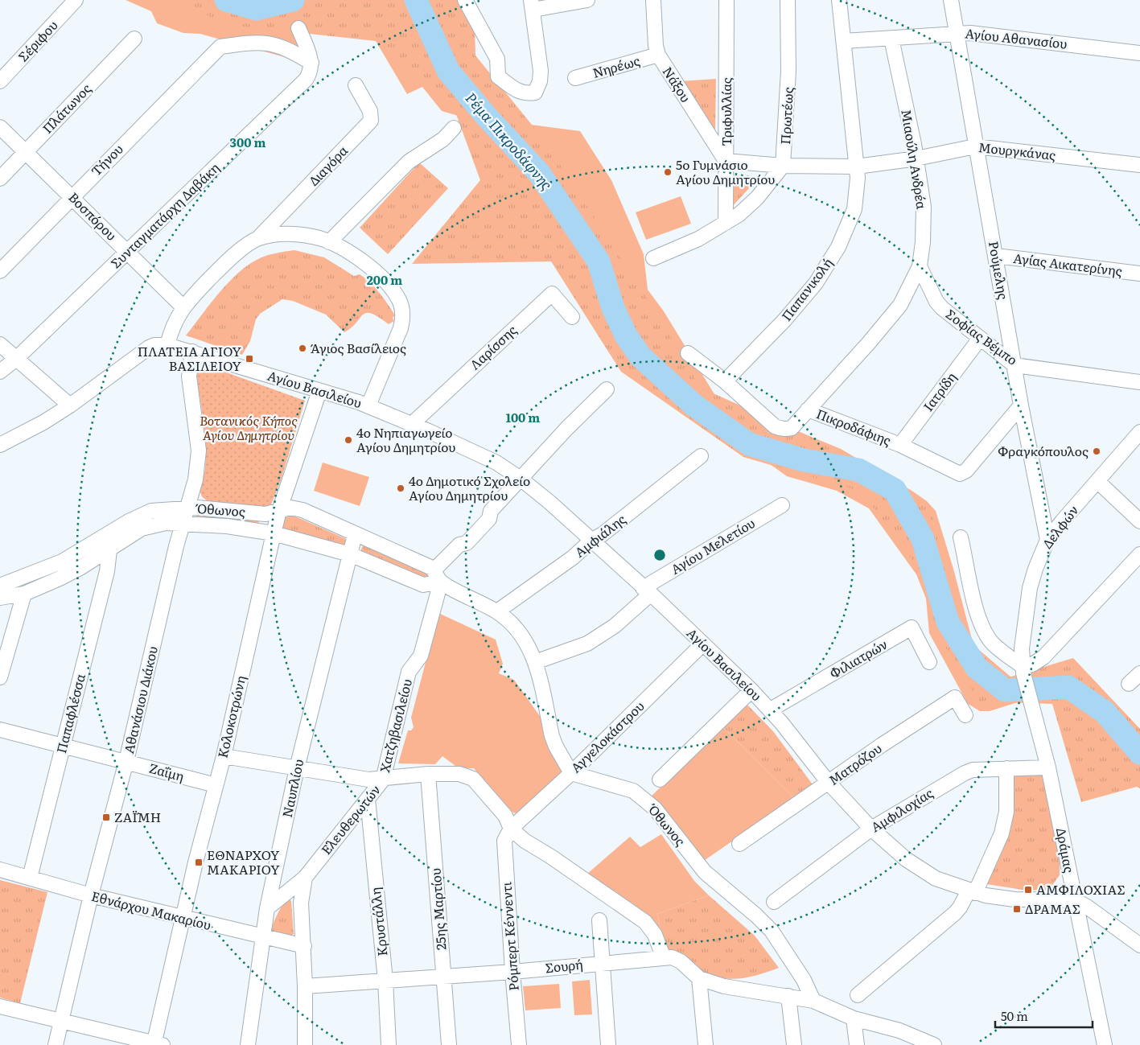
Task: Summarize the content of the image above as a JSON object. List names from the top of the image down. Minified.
{"streets":{"street":["Αγίου Αθανασίου","Σέριφου","Νηρέως","Νάξου","Πλάτωνος","Τριφυλλίας","Πρωτέως","Μουργκάνας","Μιαούλη Ανδρέα","Τήνου","Διαγόρα","Συνταγματάρχη Δαβάκη","Βοσπόρου","Αγίας Αικατερίνης","Ρούμελης","Παπανικολή","Σοφίας Βέμπο","Λαρίσσης","Αγίου Βασιλείου","Ιατρίδη","Πικροδάφιης","Όθωνος","Δελφών","Αμφιάλης","Αγίου Μελετίου","Φιλιατρών","Αθανάσιου Διάκου","Παπαφλέσσα","Κολοκοτρώνη","Χατζηβασιλείου","Αγγελοκάστρου","Ματρόζου","Ζαΐμη","Ναυπλίου","Αμφιλοχίας","Ελευθερωτών","Δράμας","25ης Μαρτίου","Εθνάρχου Μακαρίου","Κρυστάλλη","Ρόμπερτ Κέννεντι","Σουρή"]},"crossings":[["Αγίου Αθανασίου","Μιαούλη Ανδρέα"],["Αγίου Αθανασίου","Ρούμελης"],["Αγίου Αθανασίου","Παπανικολή"],["Νηρέως","Νάξου"],["Νάξου","Τριφυλλίας"],["Νάξου","Μουργκάνας"],["Πλάτωνος","Βοσπόρου"],["Τριφυλλίας","Μουργκάνας"],["Πρωτέως","Μουργκάνας"],["Μουργκάνας","Μιαούλη Ανδρέα"],["Μουργκάνας","Ρούμελης"],["Μουργκάνας","Παπανικολή"],["Μιαούλη Ανδρέα","Παπανικολή"],["Μιαούλη Ανδρέα","Σοφίας Βέμπο"],["Μιαούλη Ανδρέα","Πικροδάφιης"],["Τήνου","Συνταγματάρχη Δαβάκη"],["Τήνου","Βοσπόρου"],["Διαγόρα","Αγίου Βασιλείου"],["Συνταγματάρχη Δαβάκη","Βοσπόρου"],["Βοσπόρου","Αγίου Βασιλείου"],["Αγίας Αικατερίνης","Ρούμελης"],["Ρούμελης","Σοφίας Βέμπο"],["Ρούμελης","Πικροδάφιης"],["Ρούμελης","Δελφών"],["Σοφίας Βέμπο","Ιατρίδη"],["Λαρίσσης","Αγίου Βασιλείου"],["Αγίου Βασιλείου","Αμφιάλης"],["Αγίου Βασιλείου","Αγίου Μελετίου"],["Αγίου Βασιλείου","Φιλιατρών"],["Αγίου Βασιλείου","Αθανάσιου Διάκου"],["Αγίου Βασιλείου","Κολοκοτρώνη"],["Αγίου Βασιλείου","Χατζηβασιλείου"],["Αγίου Βασιλείου","Αγγελοκάστρου"],["Αγίου Βασιλείου","Ματρόζου"],["Αγίου Βασιλείου","Αμφιλοχίας"],["Αγίου Βασιλείου","Δράμας"],["Ιατρίδη","Πικροδάφιης"],["Όθωνος","Αμφιάλης"],["Όθωνος","Αγίου Μελετίου"],["Όθωνος","Αθανάσιου Διάκου"],["Όθωνος","Παπαφλέσσα"],["Όθωνος","Κολοκοτρώνη"],["Όθωνος","Χατζηβασιλείου"],["Όθωνος","Αγγελοκάστρου"],["Όθωνος","Ναυπλίου"],["Όθωνος","Σουρή"],["Δελφών","Δράμας"],["Αθανάσιου Διάκου","Ζαΐμη"],["Αθανάσιου Διάκου","Εθνάρχου Μακαρίου"],["Παπαφλέσσα","Ζαΐμη"],["Παπαφλέσσα","Εθνάρχου Μακαρίου"],["Κολοκοτρώνη","Ζαΐμη"],["Κολοκοτρώνη","Εθνάρχου Μακαρίου"],["Χατζηβασιλείου","Ελευθερωτών"],["Αγγελοκάστρου","Ελευθερωτών"],["Αγγελοκάστρου","Ρόμπερτ Κέννεντι"],["Ναυπλίου","Εθνάρχου Μακαρίου"],["Αμφιλοχίας","Δράμας"],["Ελευθερωτών","25ης Μαρτίου"],["Ελευθερωτών","Εθνάρχου Μακαρίου"],["Ελευθερωτών","Κρυστάλλη"],["Ελευθερωτών","Ρόμπερτ Κέννεντι"],["Ελευθερωτών","Σουρή"],["25ης Μαρτίου","Σουρή"],["Κρυστάλλη","Σουρή"],["Ρόμπερτ Κέννεντι","Σουρή"]],"water":["Ρέμα Πικροδάφνης"],"parks":["Βοτανικός Κήπος Αγίου Δημητρίου"],"places":{"other":["5ο Γυμνάσιο Αγίου Δημητρίου","Άγιος Βασίλειος","4ο Νηπιαγωγείο Αγίου Δημητρίου","Φραγκόπουλος","4ο Δημοτικό Σχολείο Αγίου Δημητρίου"],"transit":["ΠΛΑΤΕΙΑ ΑΓΙΟΥ ΒΑΣΙΛΕΙΟΥ","ΖΑΪ́ΜΗ","ΕΘΝΑΡΧΟΥ ΜΑΚΑΡΙΟΥ","ΑΜΦΙΛΟΧΙΑΣ","ΔΡΑΜΑΣ"]},"scale_bar":"50 m","rings":["300 m","200 m","100 m"]}
